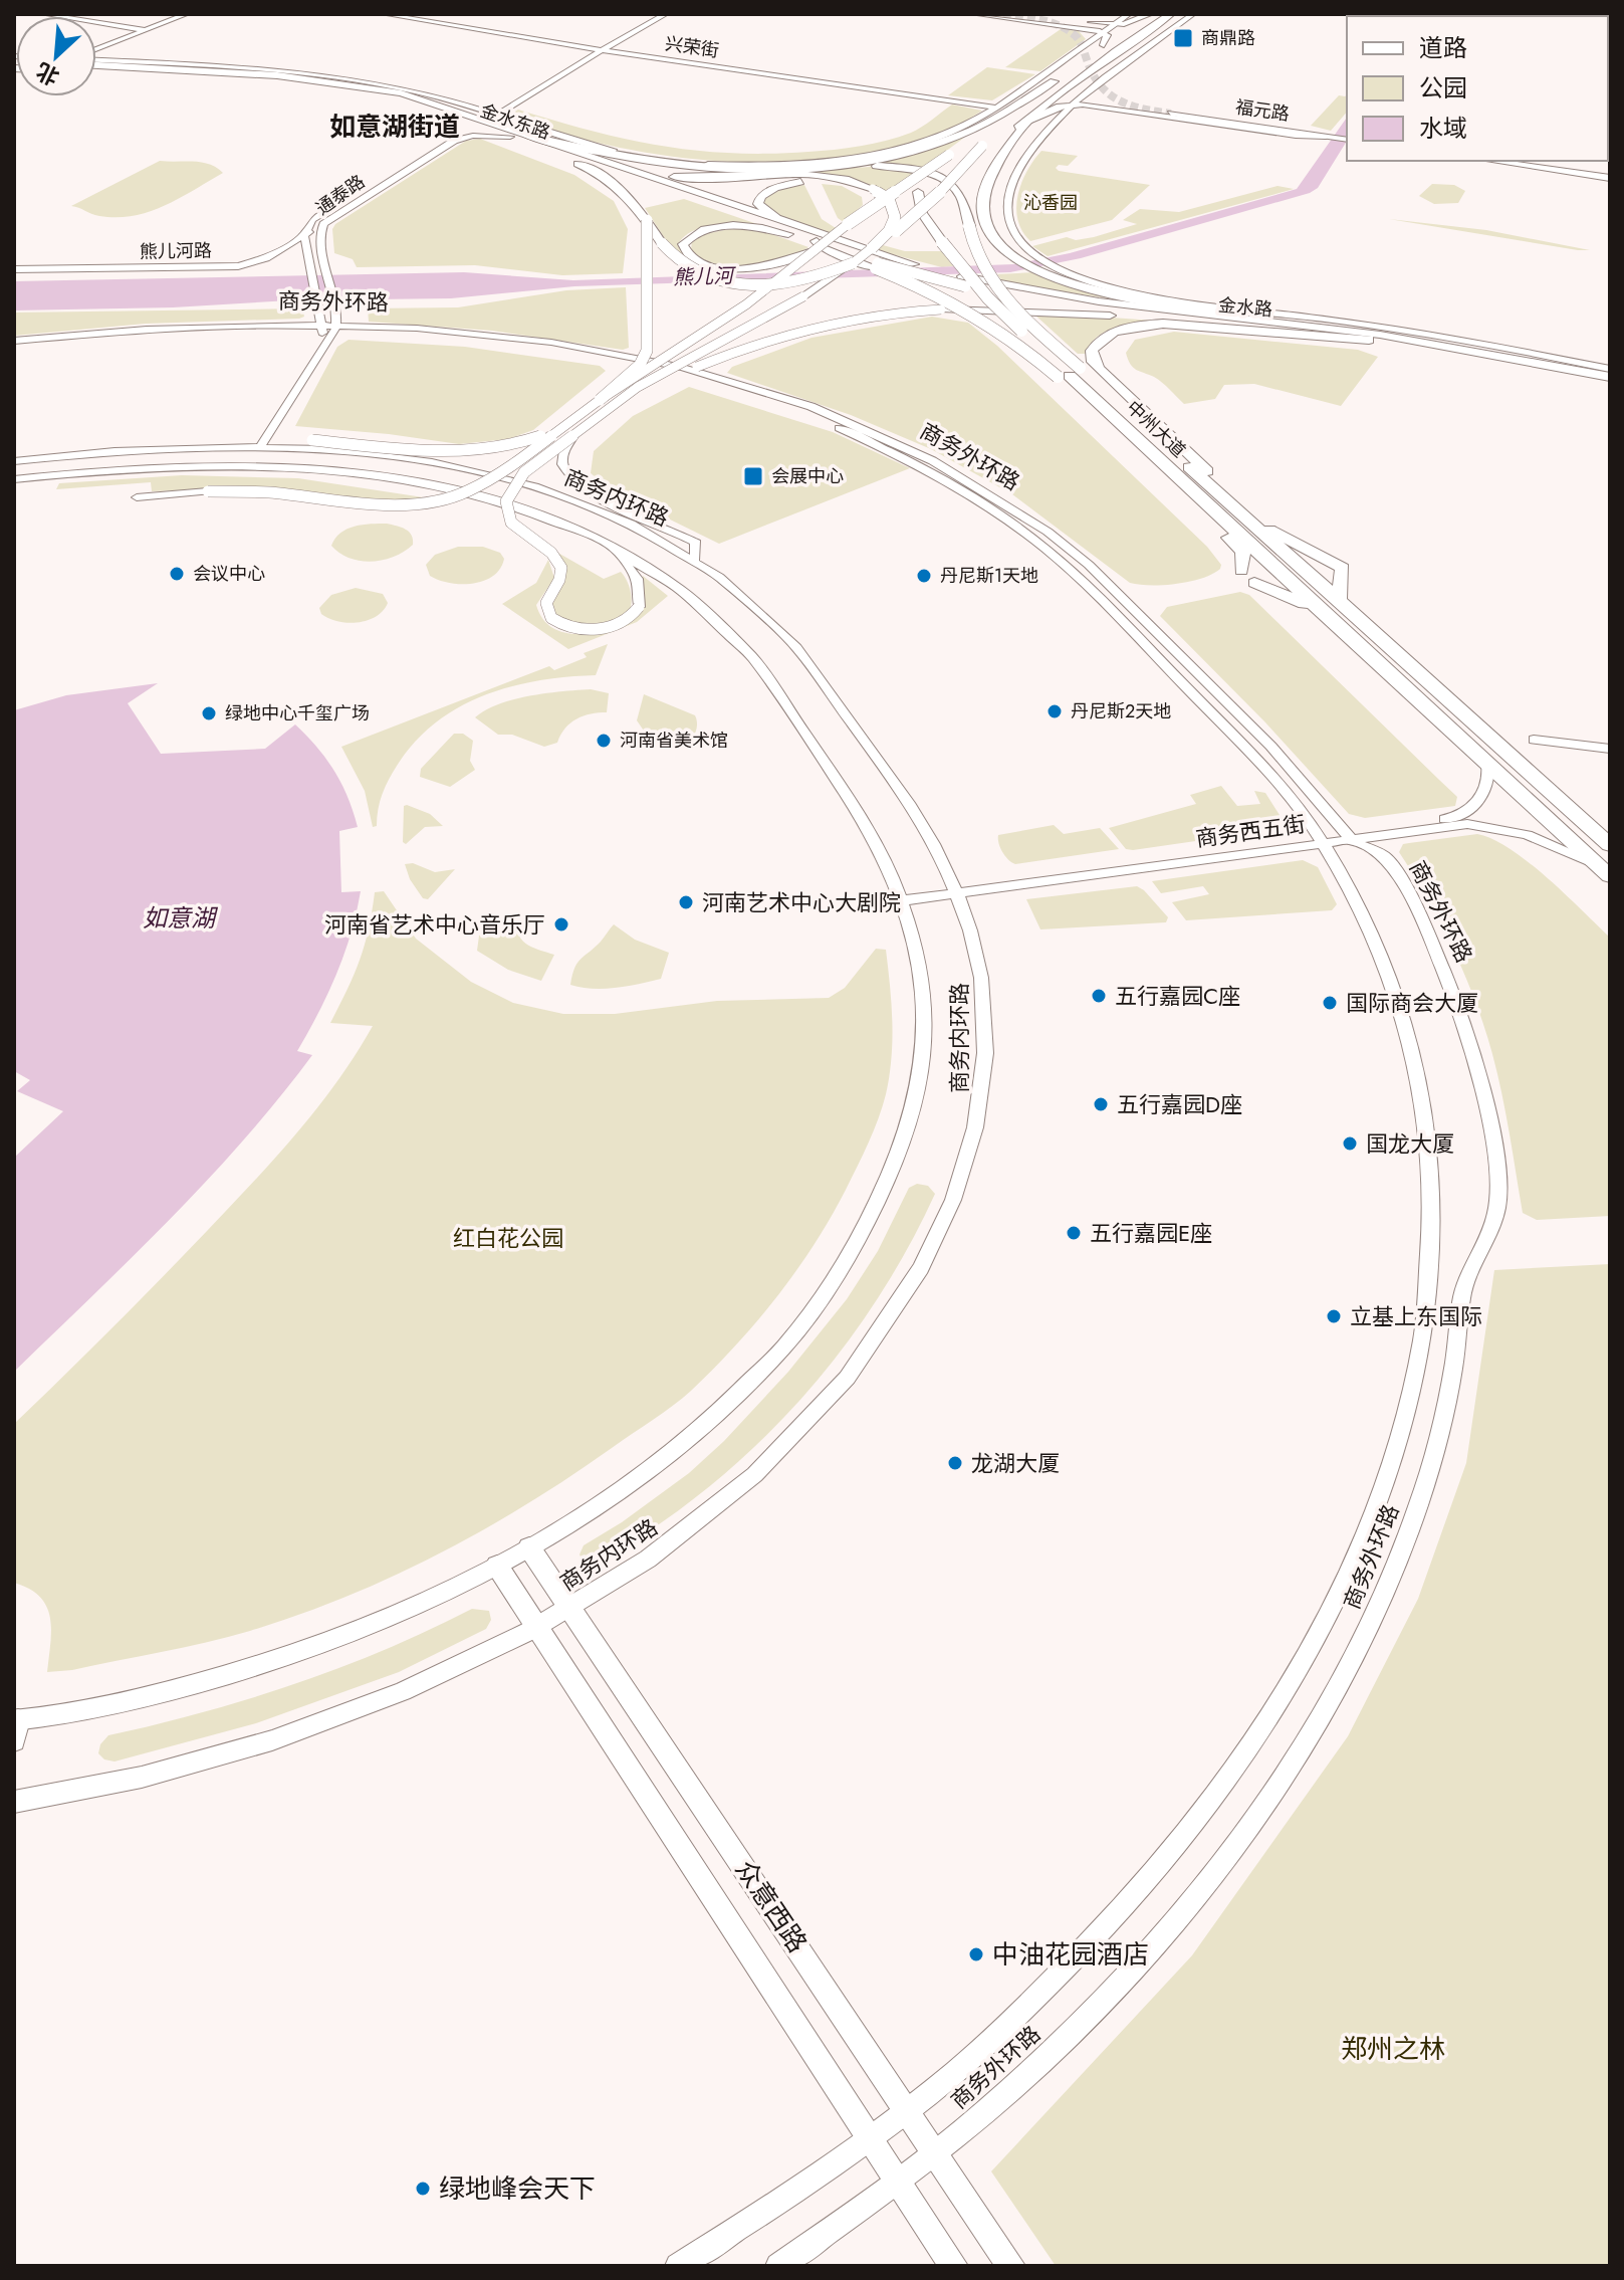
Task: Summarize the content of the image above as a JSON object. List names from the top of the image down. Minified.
{"streets":{"highway":["中州大道"],"main road":["福元路","金水东路","金水路","众意西路"],"street":["兴荣街","通泰路","熊儿河路","商务外环路","商务内环路","商务西五街"]},"crossings":[["金水东路","通泰路"],["金水东路","金水路"],["通泰路","熊儿河路"],["通泰路","商务外环路"],["商务外环路","商务西五街"],["商务外环路","众意西路"],["中州大道","商务西五街"],["商务内环路","商务西五街"],["商务内环路","众意西路"]],"districts":["如意湖街道"],"water":["熊儿河","如意湖"],"parks":["沁香园","红白花公园","郑州之林"],"places":{"transit":["商鼎路","会展中心"],"other":["会议中心","丹尼斯1天地","丹尼斯2天地","绿地中心千玺广场","河南省美术馆","河南艺术中心大剧院","河南省艺术中心音乐厅","五行嘉园C座","国际商会大厦","五行嘉园D座","国龙大厦","五行嘉园E座","立基上东国际","龙湖大厦","中油花园酒店","绿地峰会天下"]},"legend":["道路","公园","水域"],"north":"bottom left"}
